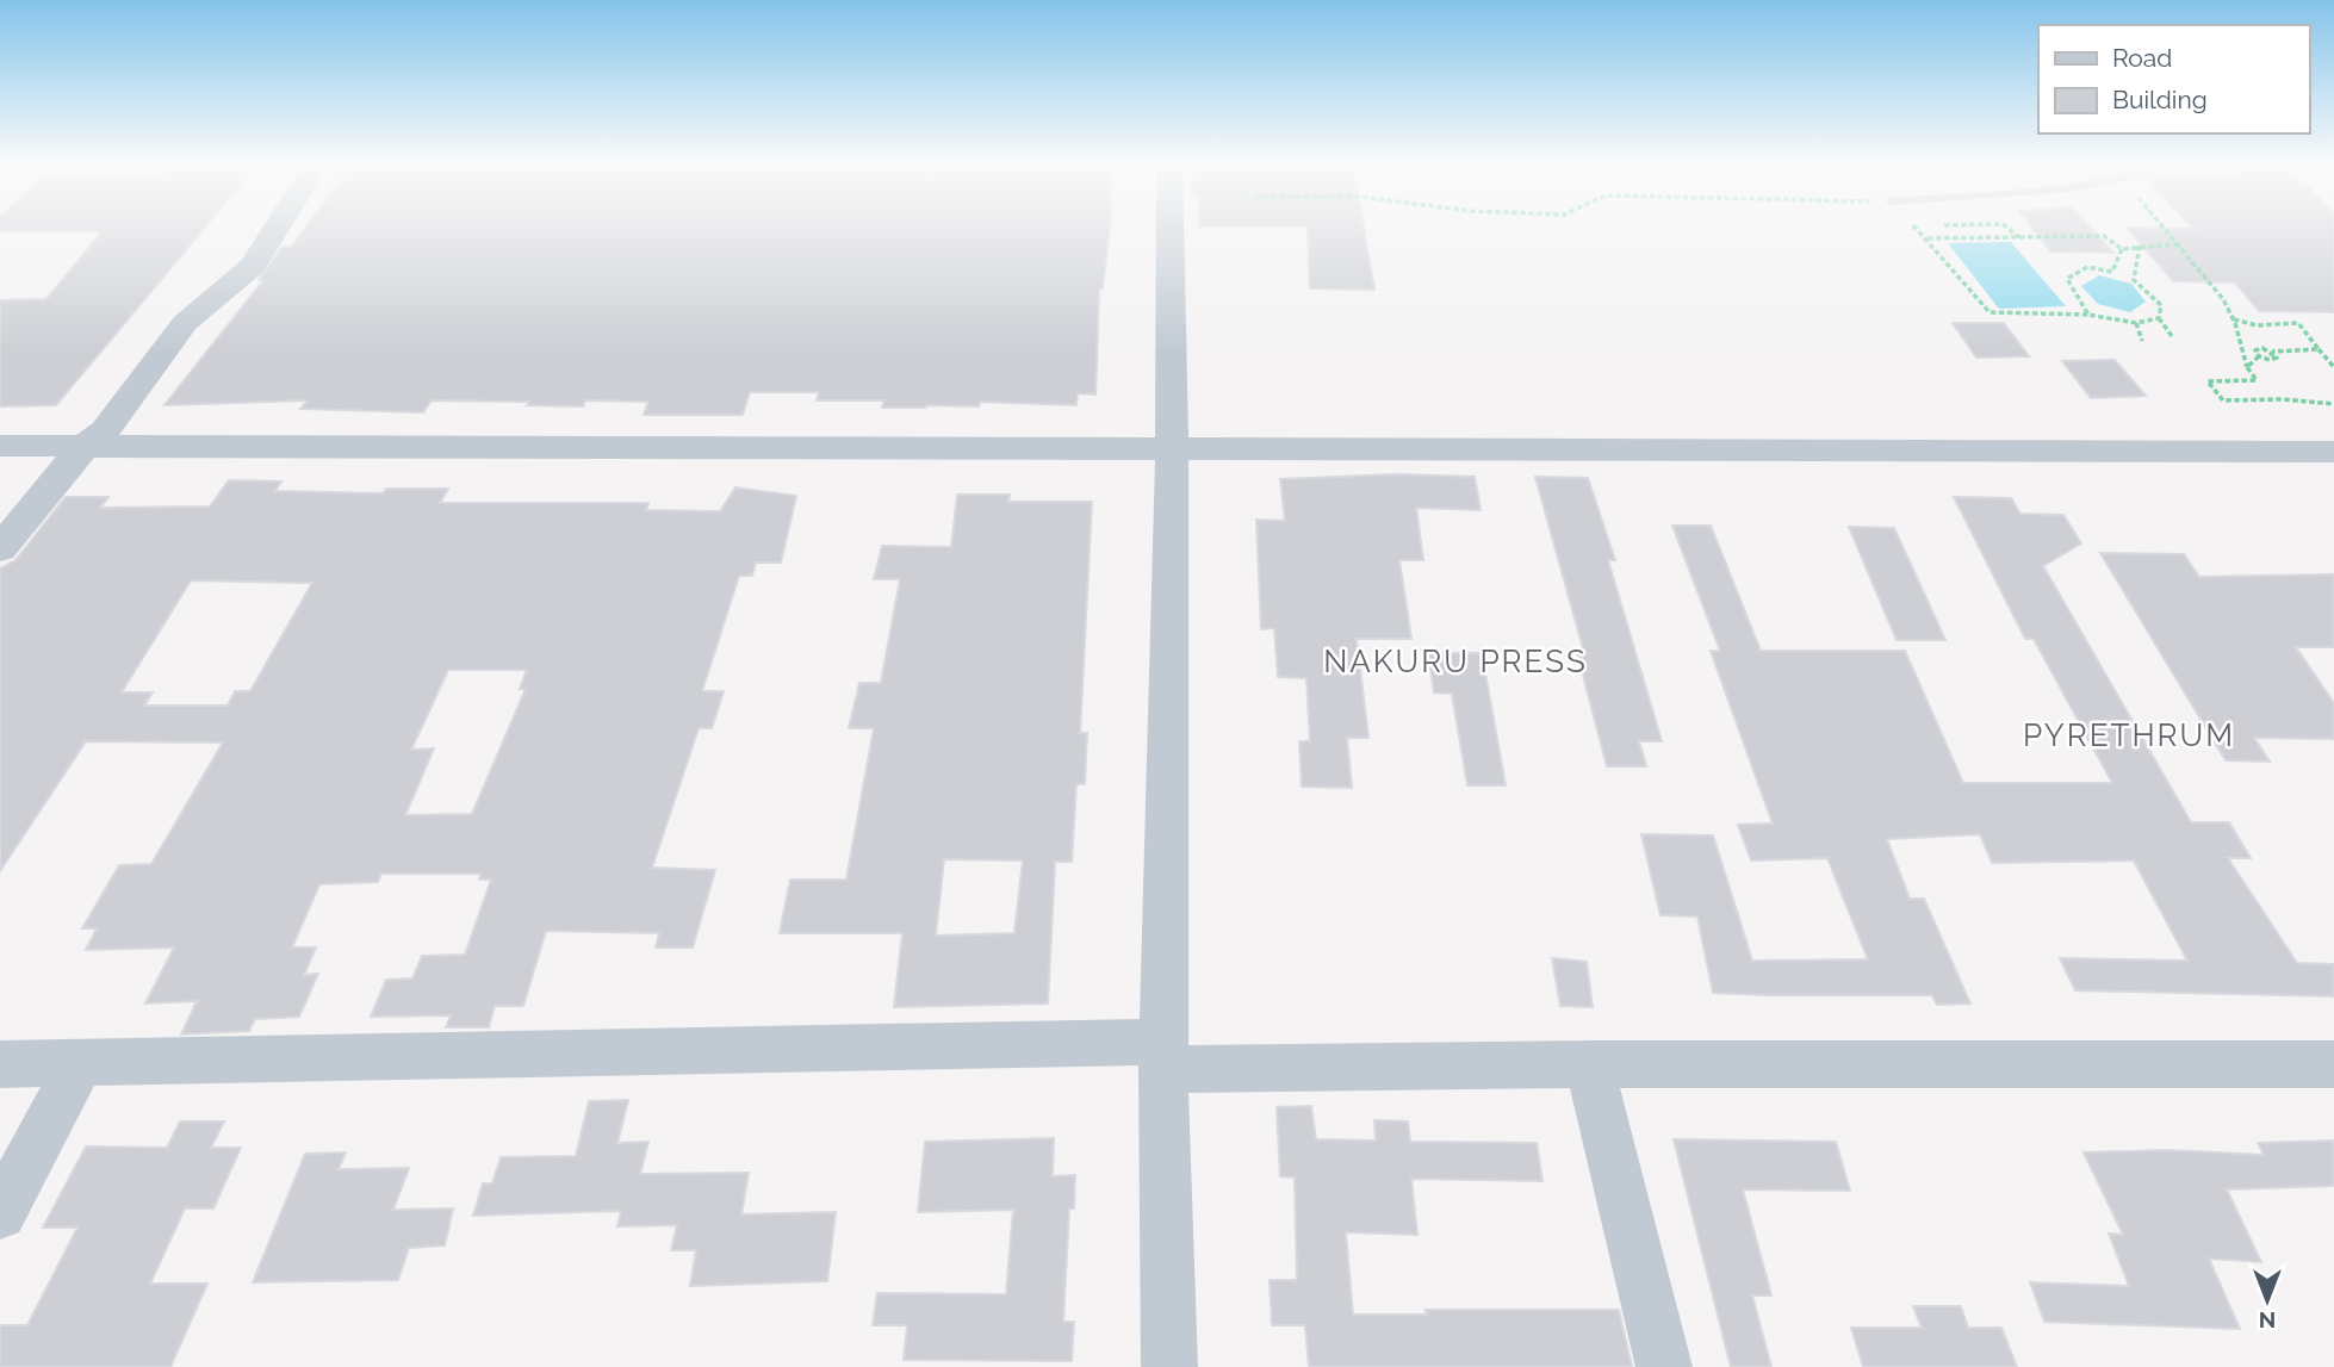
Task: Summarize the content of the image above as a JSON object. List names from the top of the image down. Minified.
{"districts":["NAKURU PRESS","PYRETHRUM"],"legend":["Road","Building"],"north":"bottom"}
